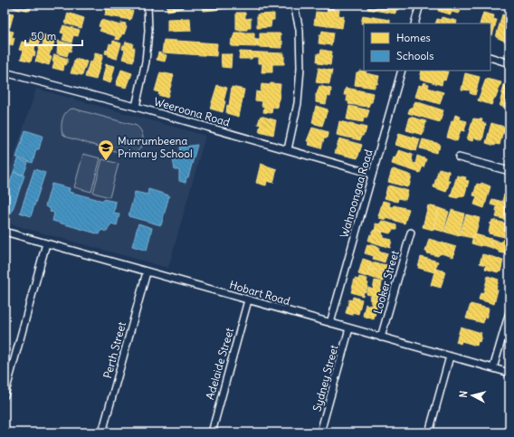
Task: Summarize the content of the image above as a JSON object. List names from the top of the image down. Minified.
{"streets":{"street":["Weeroona Road","Wahroongaa Road","Looker Street","Hobart Road","Perth Street","Adelaide Street","Sydney Street"]},"crossings":[["Weeroona Road","Wahroongaa Road"],["Wahroongaa Road","Hobart Road"],["Looker Street","Hobart Road"],["Hobart Road","Perth Street"],["Hobart Road","Adelaide Street"],["Hobart Road","Sydney Street"]],"places":{"school or university":["Murrumbeena Primary School"]},"legend":["Homes","Schools"],"scale_bar":"50 m","north":"left"}
